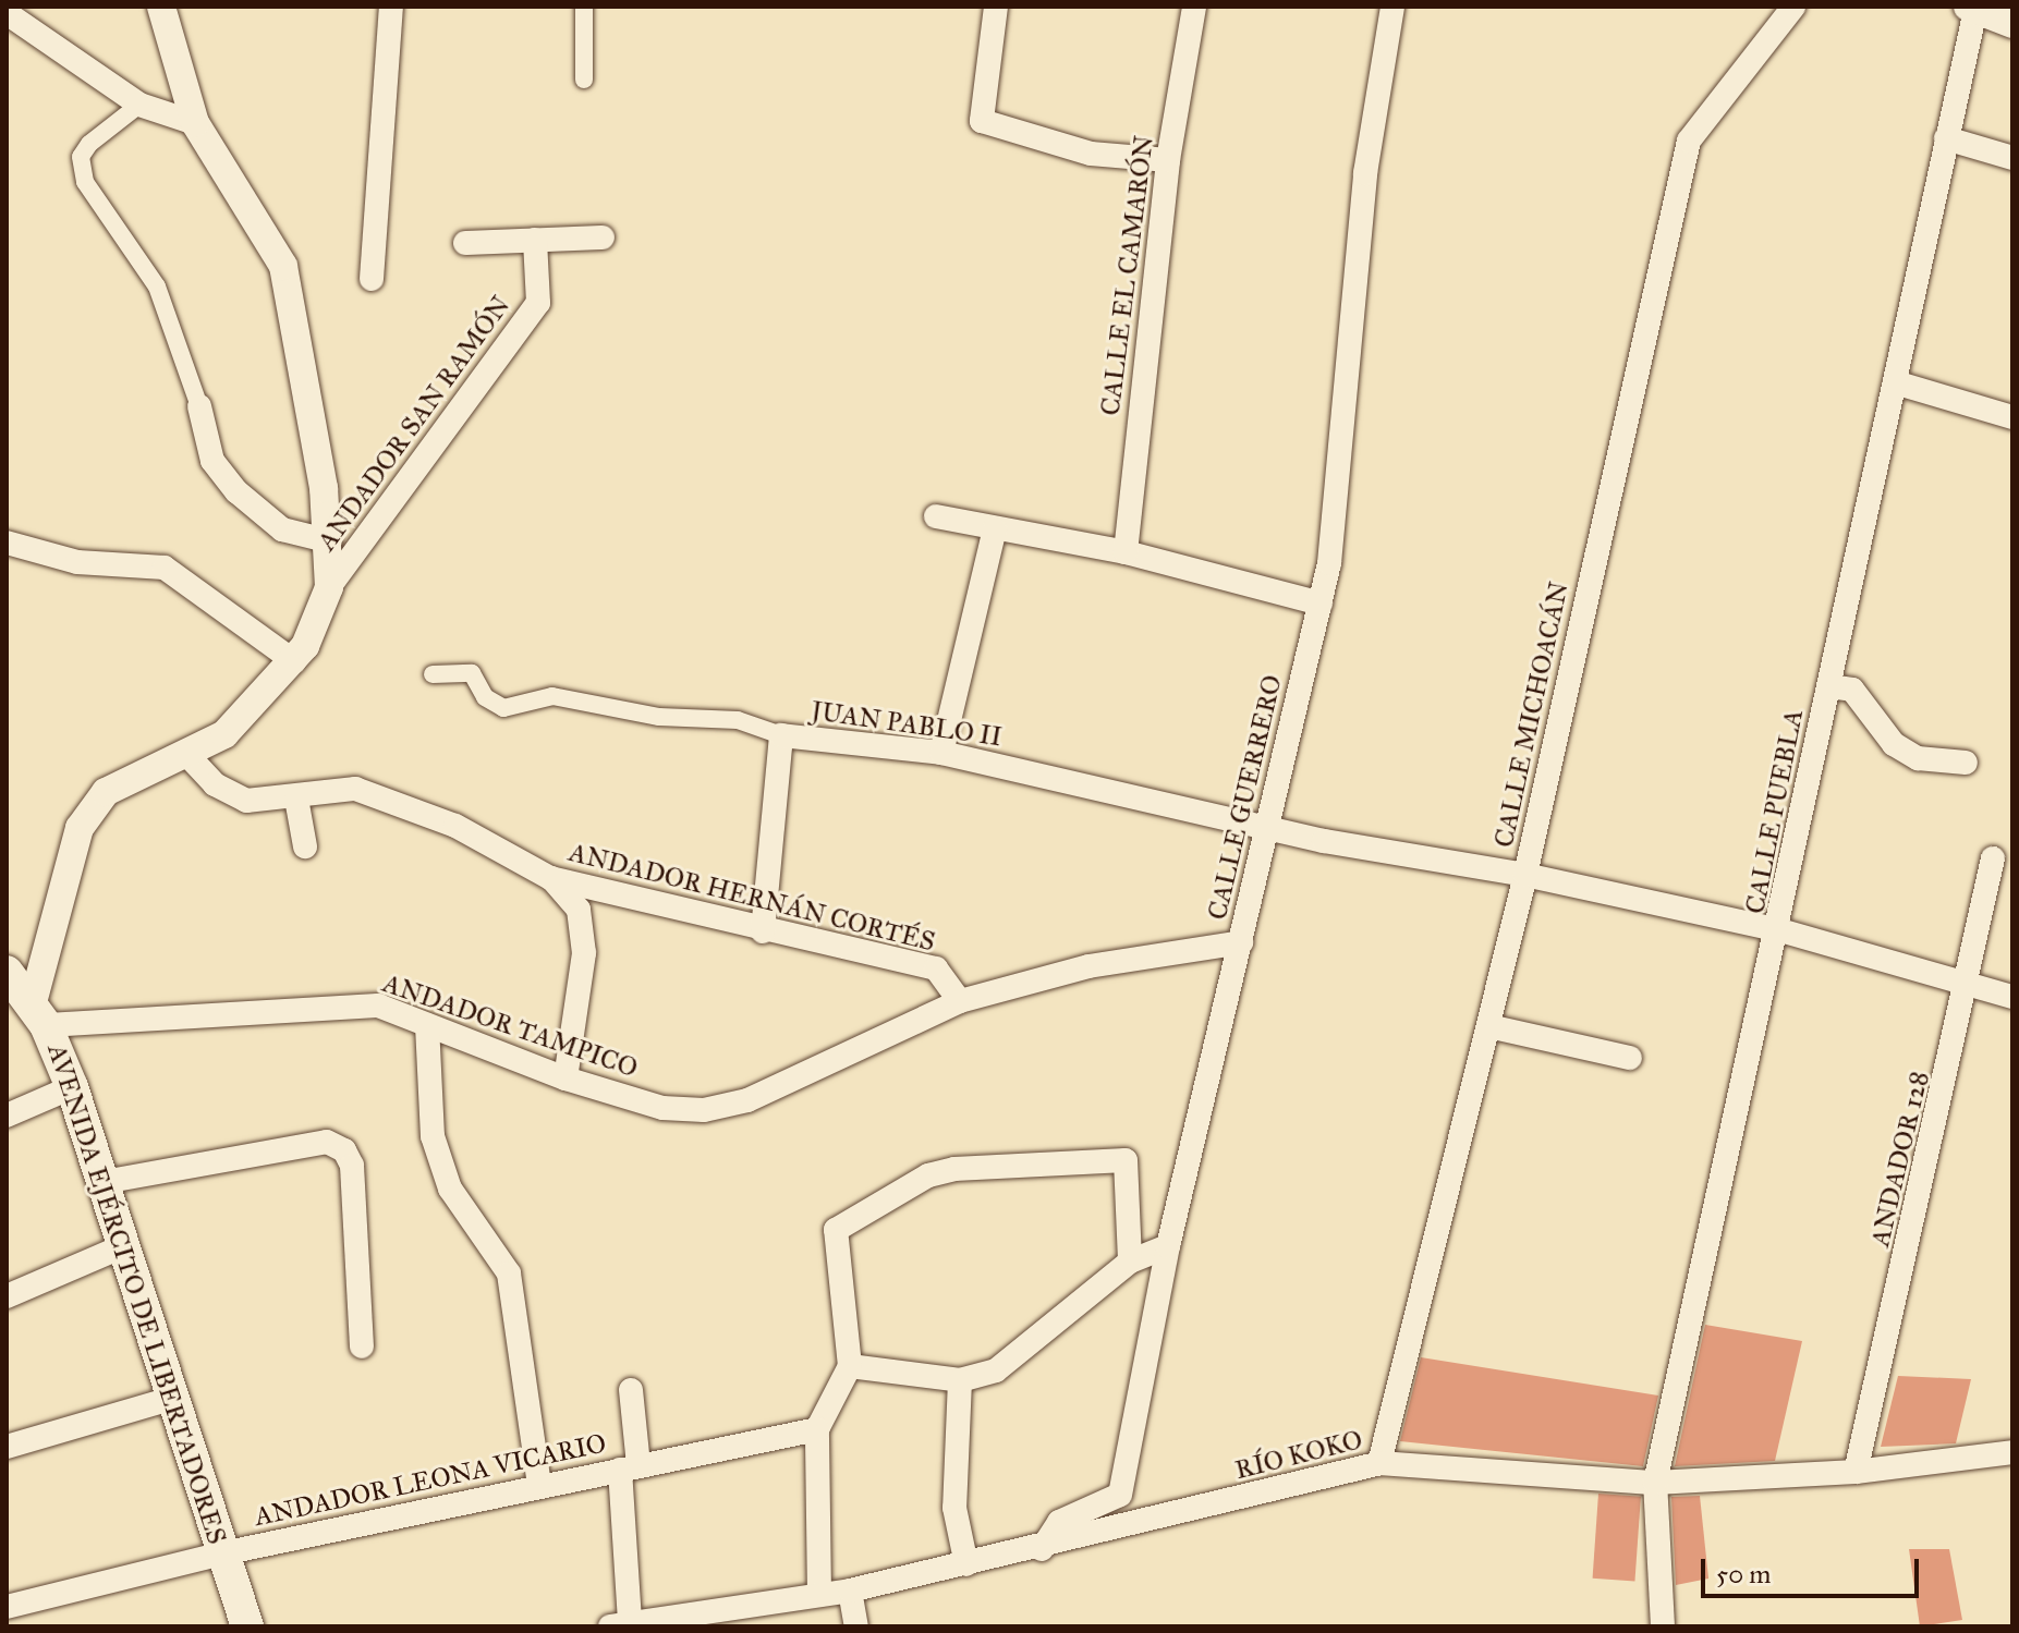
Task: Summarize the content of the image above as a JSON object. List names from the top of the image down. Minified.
{"streets":{"main road":["AVENIDA EJÉRCITO DE LIBERTADORES"],"street":["CALLE EL CAMARÓN","ANDADOR SAN RAMÓN","CALLE MICHOACÁN","JUAN PABLO II","CALLE GUERRERO","CALLE PUEBLA","ANDADOR HERNÁN CORTÉS","ANDADOR TAMPICO","ANDADOR 128","RÍO KOKO","ANDADOR LEONA VICARIO"]},"crossings":[["CALLE MICHOACÁN","JUAN PABLO II"],["CALLE MICHOACÁN","RÍO KOKO"],["JUAN PABLO II","CALLE GUERRERO"],["JUAN PABLO II","CALLE PUEBLA"],["JUAN PABLO II","ANDADOR 128"],["CALLE GUERRERO","ANDADOR TAMPICO"],["CALLE GUERRERO","RÍO KOKO"],["CALLE PUEBLA","RÍO KOKO"],["ANDADOR HERNÁN CORTÉS","ANDADOR TAMPICO"],["ANDADOR TAMPICO","AVENIDA EJÉRCITO DE LIBERTADORES"],["ANDADOR 128","RÍO KOKO"],["AVENIDA EJÉRCITO DE LIBERTADORES","ANDADOR LEONA VICARIO"]],"scale_bar":"50 m"}
